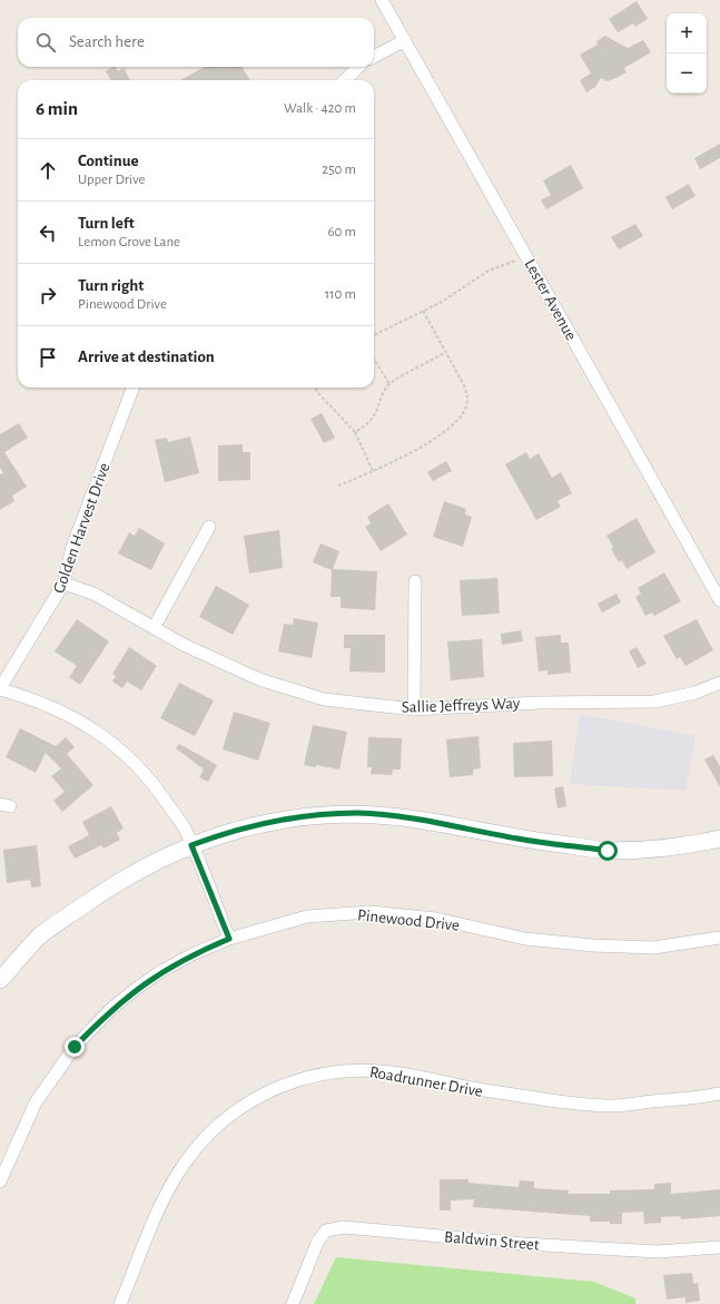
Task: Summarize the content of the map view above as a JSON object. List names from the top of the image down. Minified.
{"streets":{"street":["Lester Avenue","Golden Harvest Drive","Sallie Jeffreys Way","Pinewood Drive","Roadrunner Drive","Baldwin Street"]},"crossings":[["Golden Harvest Drive","Sallie Jeffreys Way"]],"page":{"map_buttons":["+","−"],"search":"Search here","heading":["6 min","Walk · 420 m"],"list":[["Continue","Upper Drive","250 m"],["Turn left","Lemon Grove Lane","60 m"],["Turn right","Pinewood Drive","110 m"],"Arrive at destination"]}}
